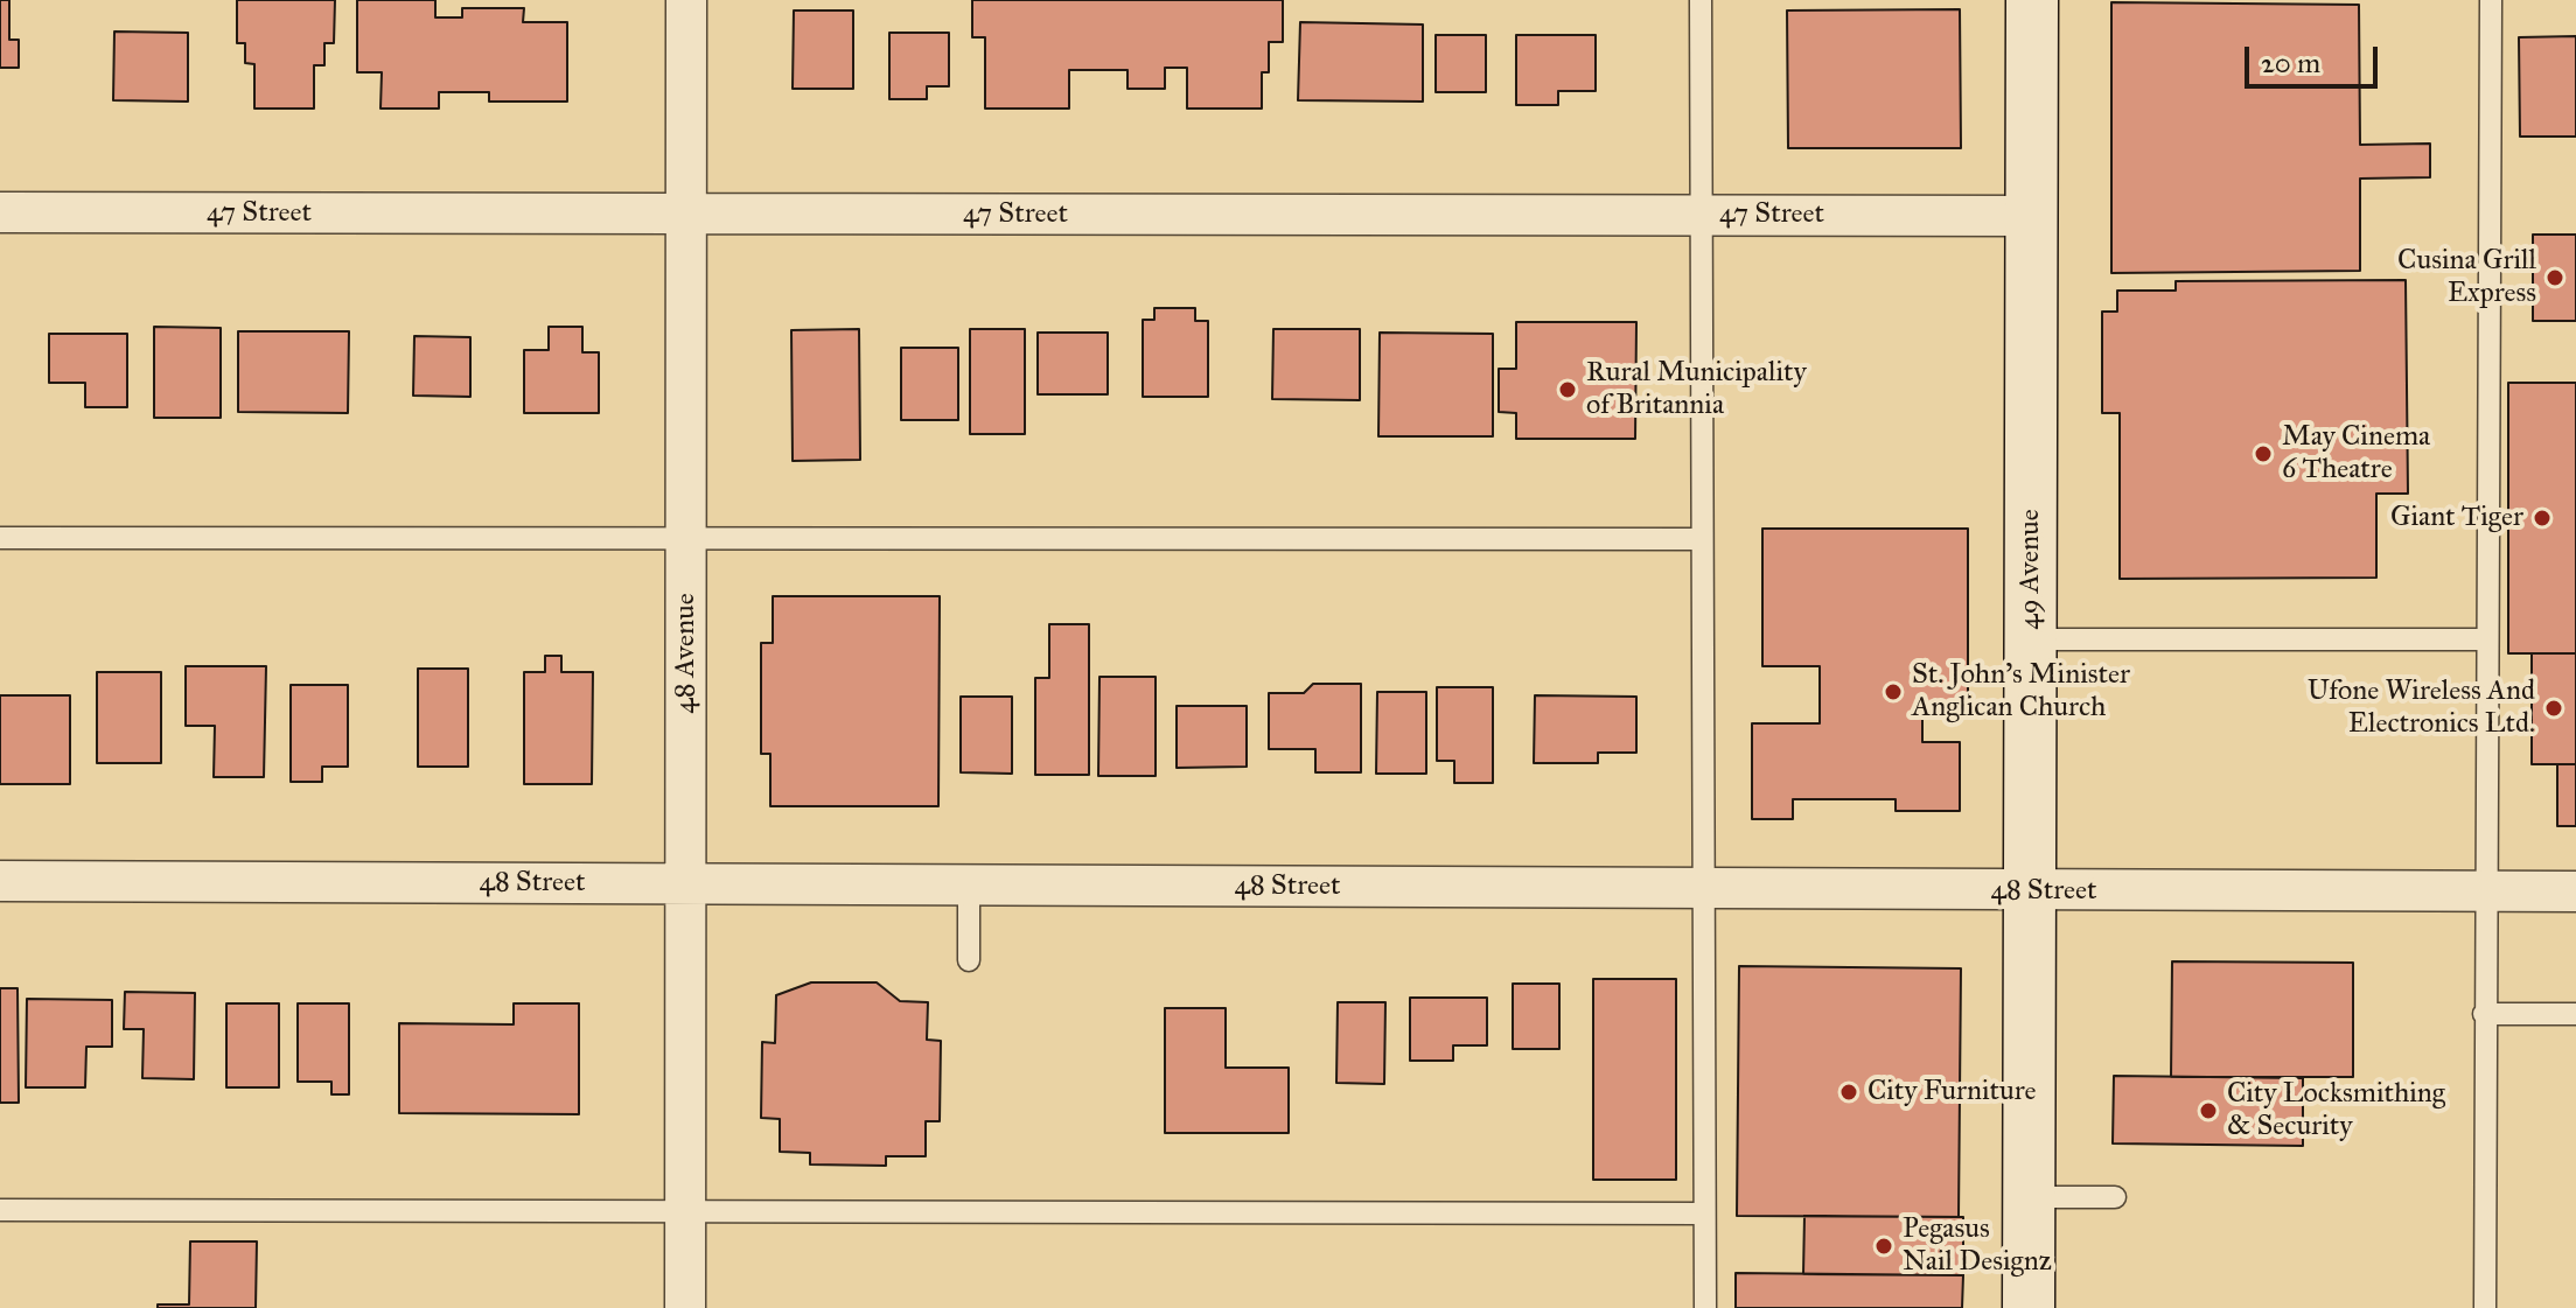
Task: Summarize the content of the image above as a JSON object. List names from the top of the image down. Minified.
{"streets":{"street":["47 Street","49 Avenue","48 Avenue","48 Street"]},"crossings":[["47 Street","49 Avenue"],["47 Street","48 Avenue"],["49 Avenue","48 Street"],["48 Avenue","48 Street"]],"places":["Cusina Grill Express","Rural Municipality of Britannia","May Cinema 6 Theatre","Giant Tiger","St. John's Minister Anglican Church","Ufone Wireless And Electronics Ltd.","City Furniture","City Locksmithing & Security","Pegasus Nail Designz"],"scale_bar":"20 m"}
